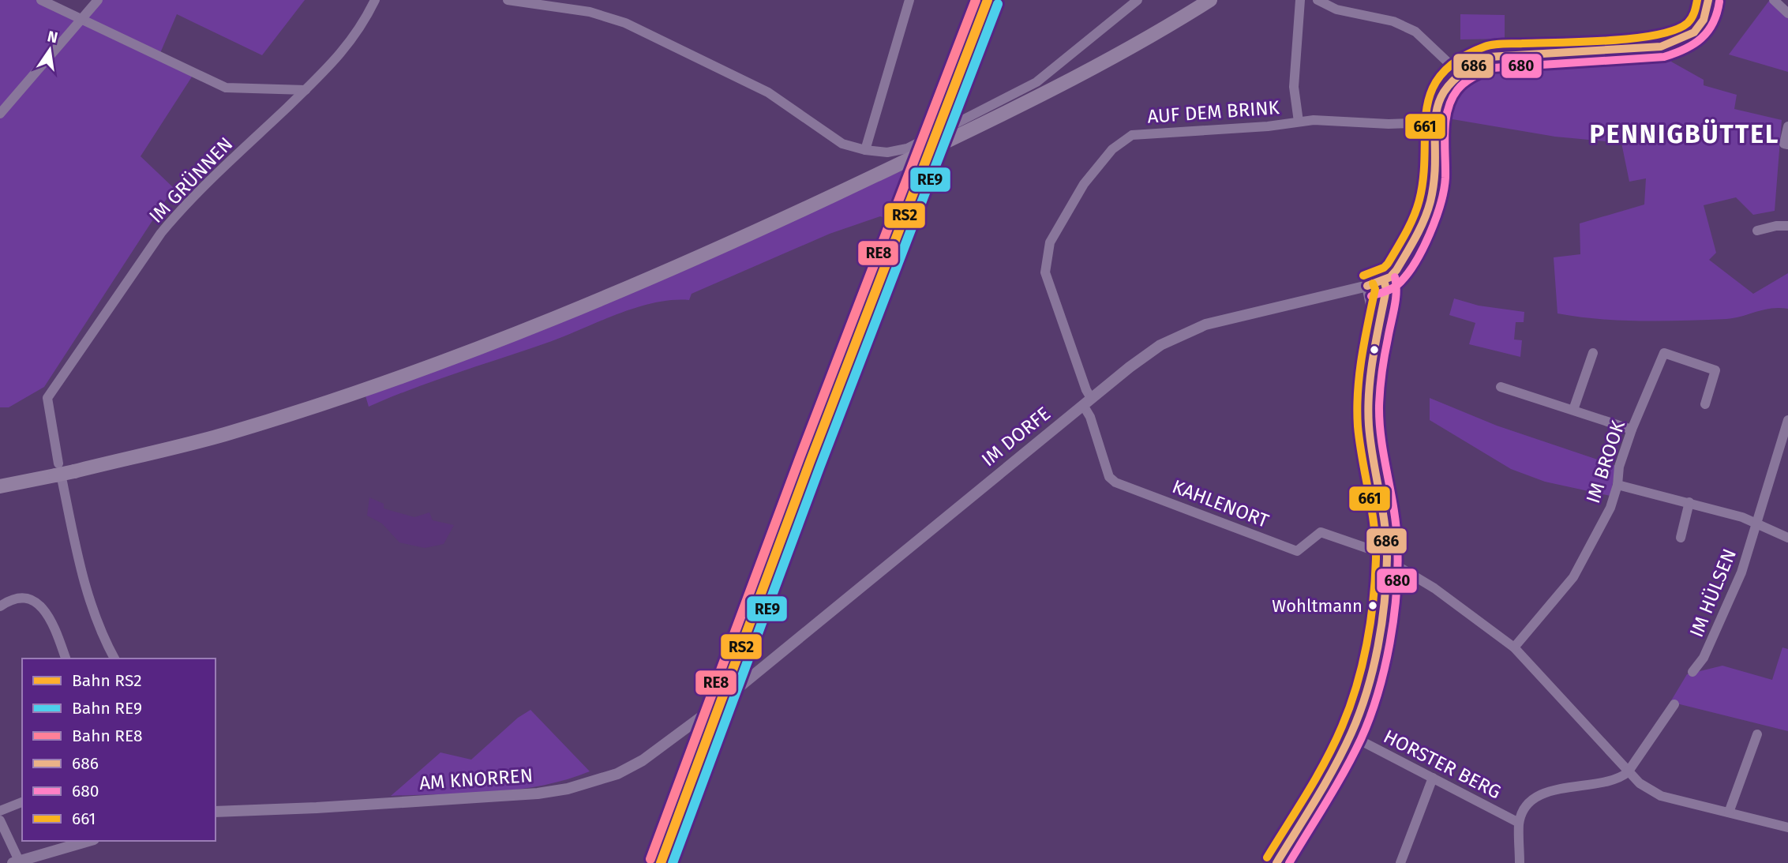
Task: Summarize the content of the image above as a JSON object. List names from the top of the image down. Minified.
{"streets":{"street":["AUF DEM BRINK","IM GRÜNNEN","IM DORFE","IM BROOK","KAHLENORT","IM HÜLSEN","HORSTER BERG","AM KNORREN"]},"crossings":[["AUF DEM BRINK","IM DORFE"],["AUF DEM BRINK","KAHLENORT"],["IM DORFE","KAHLENORT"],["IM DORFE","AM KNORREN"]],"districts":["PENNIGBÜTTEL"],"places":["Wohltmann"],"lines":["rail line RS2","rail line RE8","transit line 686","transit line 661","transit line 680","rail line RE9"],"legend":["Bahn RS2","Bahn RE9","Bahn RE8","686","680","661"],"north":"top"}
